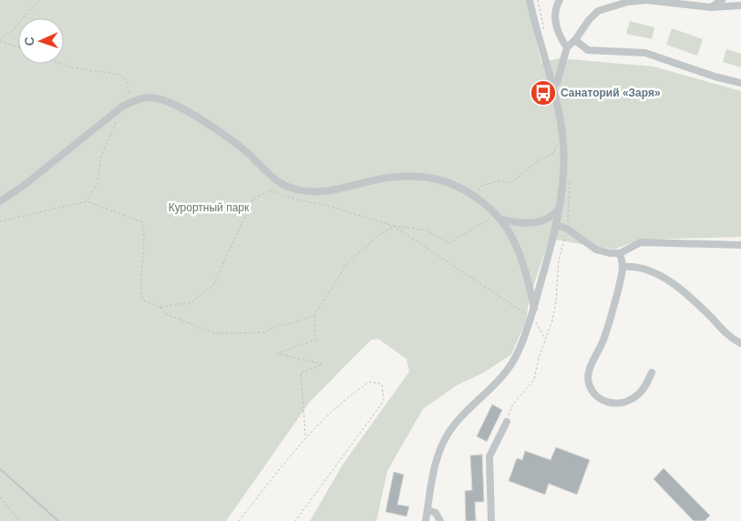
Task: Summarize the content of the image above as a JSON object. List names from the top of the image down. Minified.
{"parks":["Курортный парк"],"places":{"bus stop":["Санаторий «Заря»"]},"north":"left"}
